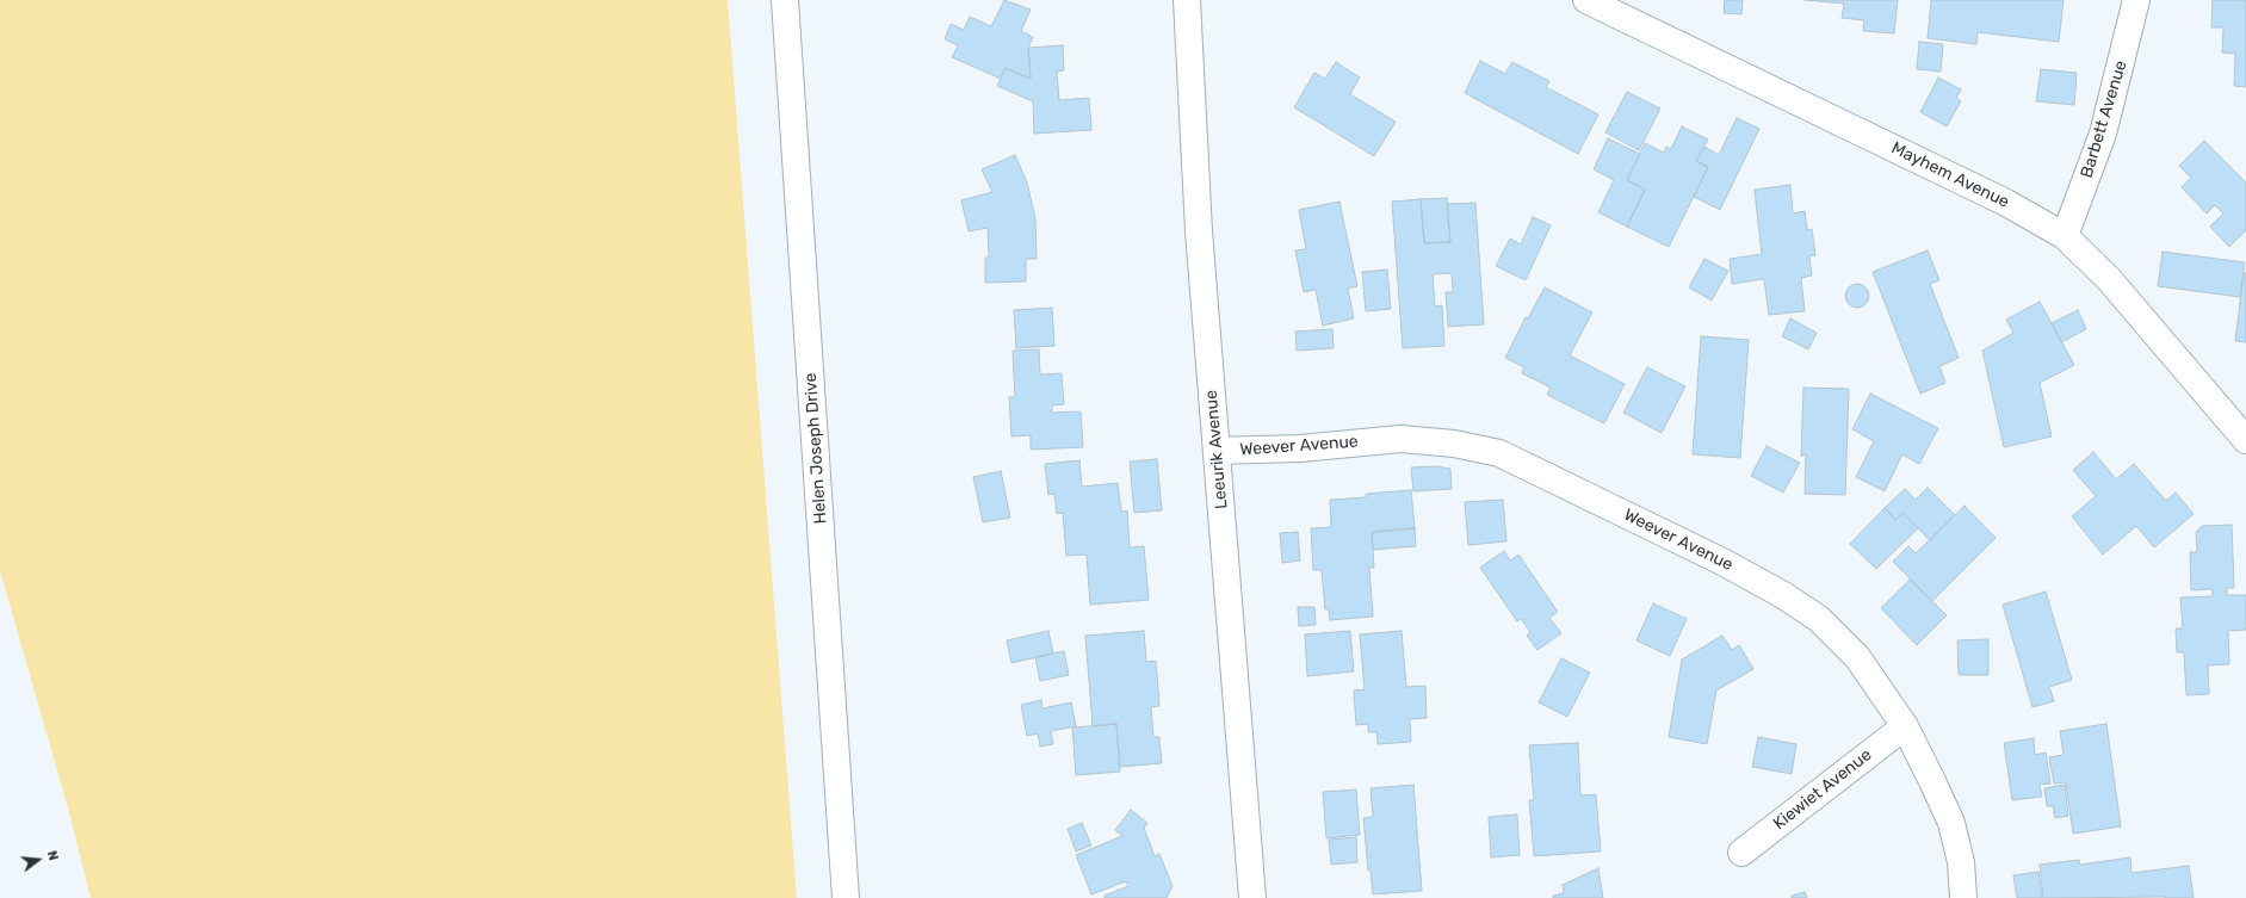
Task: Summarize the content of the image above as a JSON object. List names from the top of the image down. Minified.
{"streets":{"street":["Barbett Avenue","Mayhem Avenue","Weever Avenue","Helen Joseph Drive","Leeurik Avenue","Kiewiet Avenue"]},"crossings":[["Barbett Avenue","Mayhem Avenue"],["Weever Avenue","Leeurik Avenue"],["Weever Avenue","Kiewiet Avenue"]],"north":"right"}
